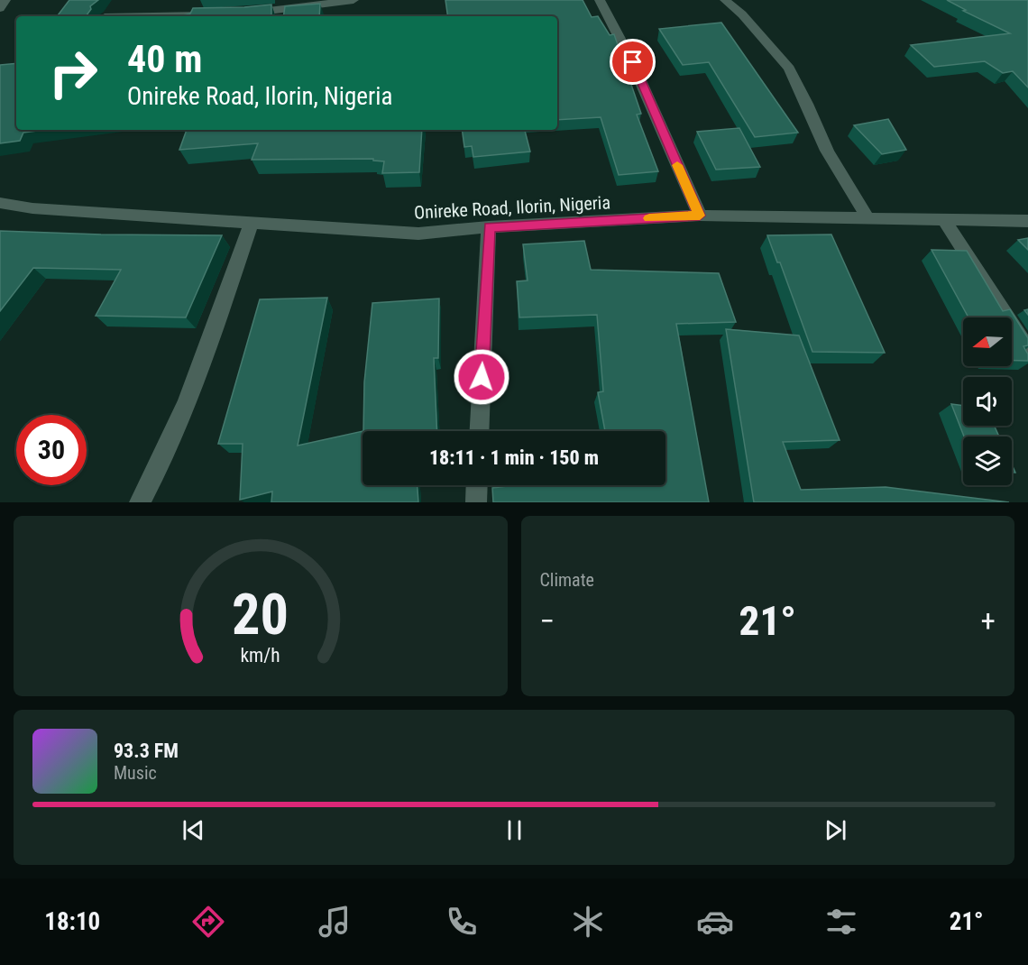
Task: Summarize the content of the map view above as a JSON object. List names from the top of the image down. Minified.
{"streets":{"street":["Onireke Road, Ilorin, Nigeria"]},"north":"left","page":{"turn":["40 m","Onireke Road, Ilorin, Nigeria"],"limit":"30","trip":"18:11 · 1 min · 150 m","tile":"Climate","heat":["−","21°","+"],"song":["93.3 FM","Music"],"tabs":["18:10","21°"],"gauge":["20","km/h"]}}
